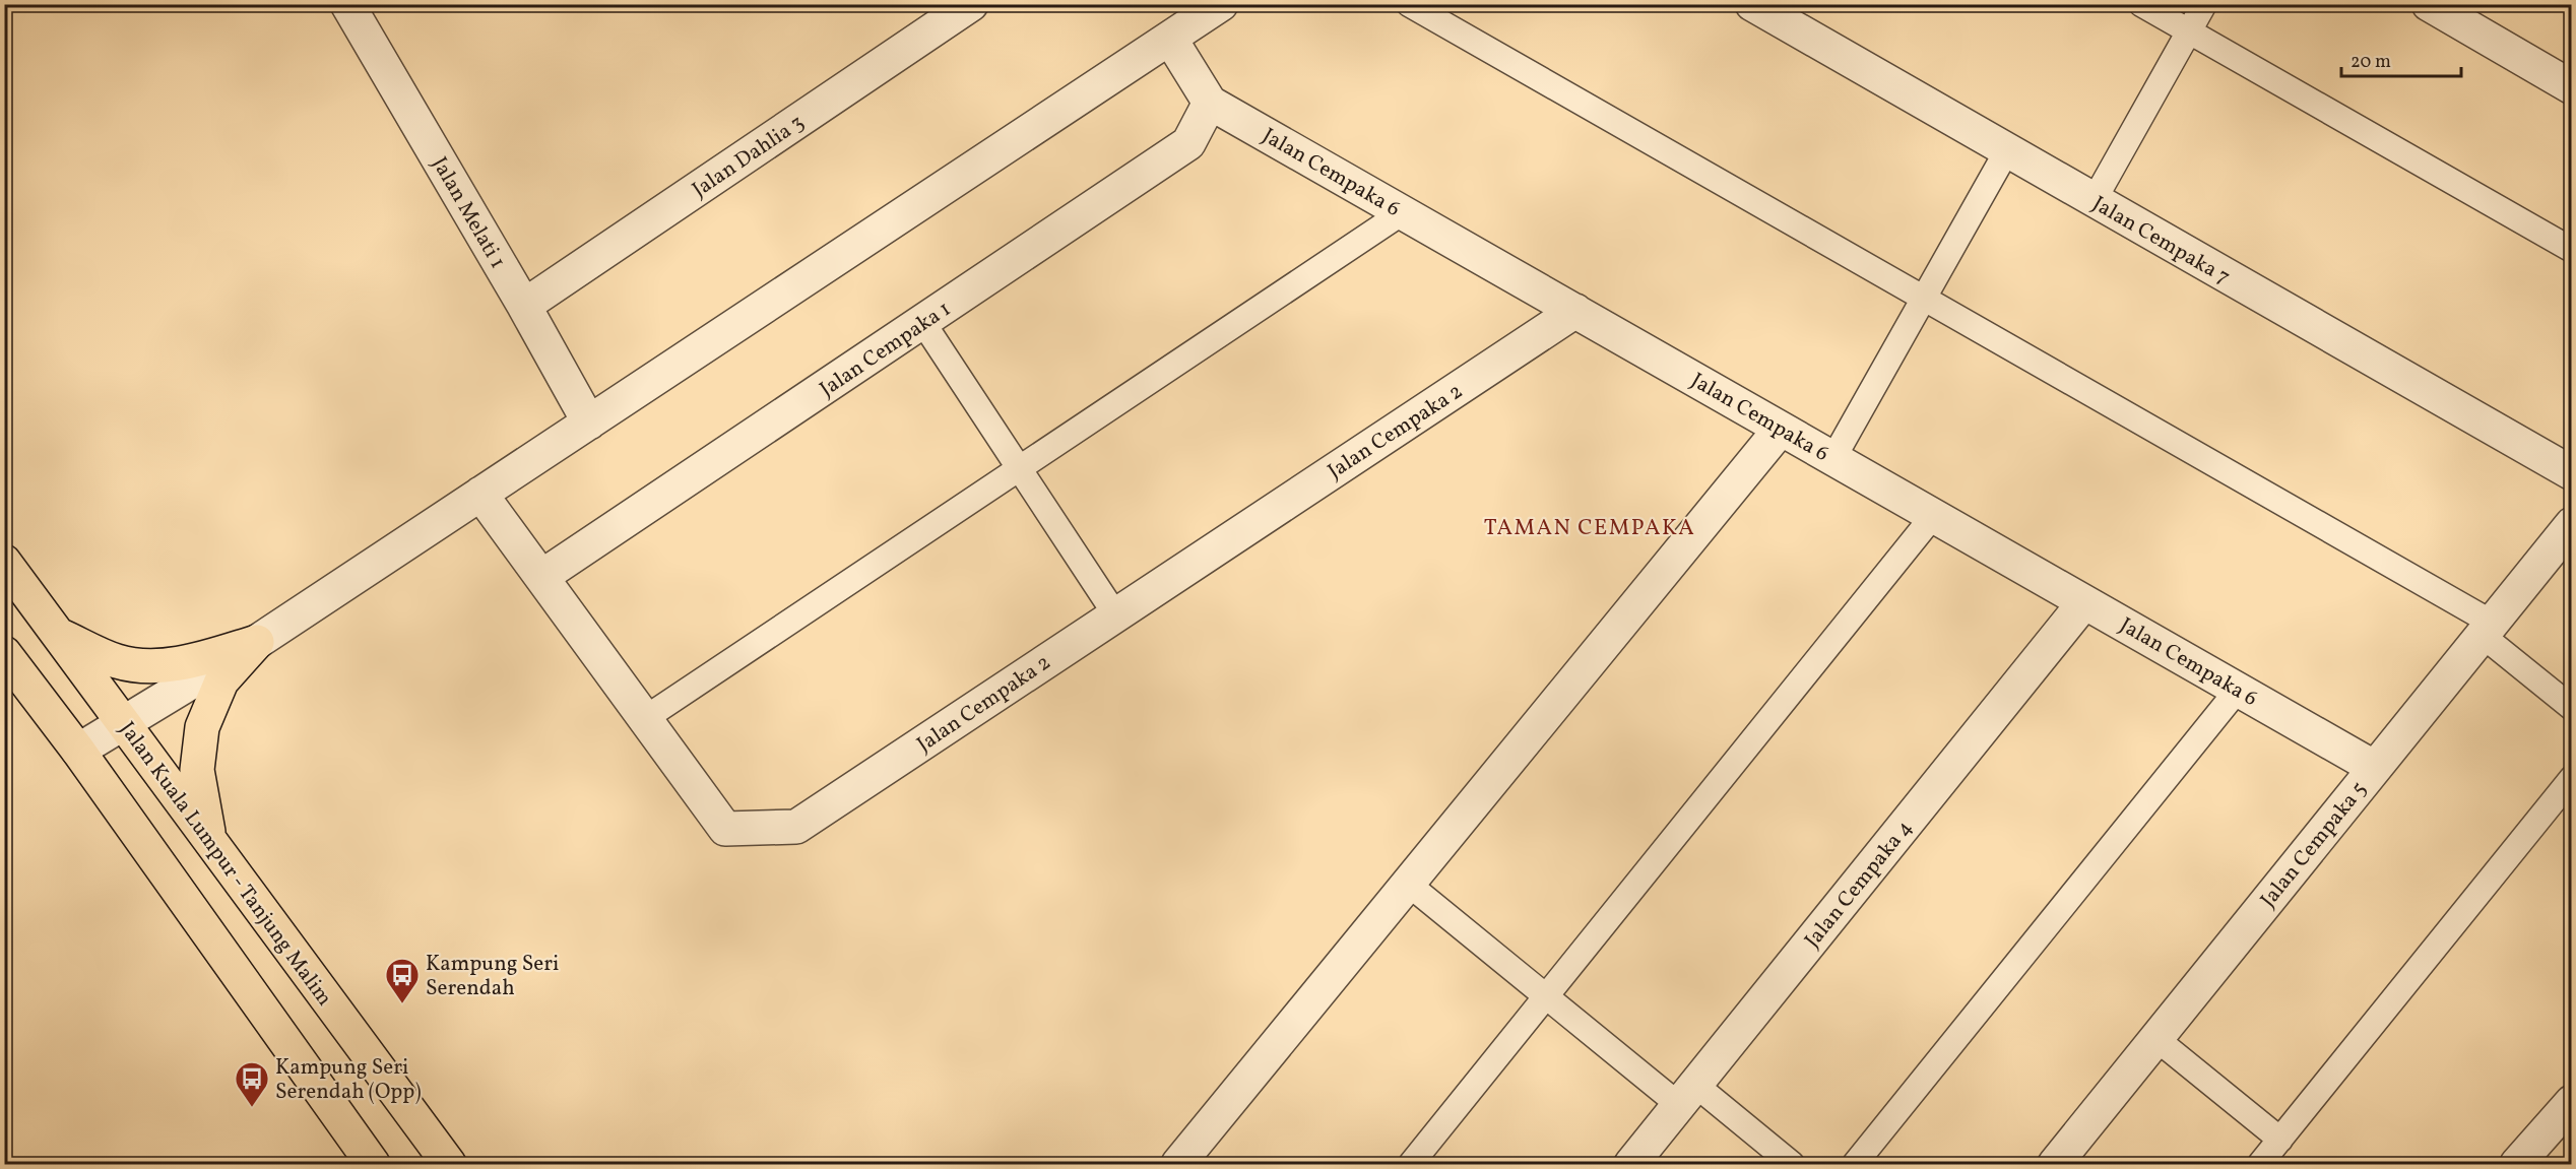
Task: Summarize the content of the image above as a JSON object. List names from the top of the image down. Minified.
{"streets":{"main road":["Jalan Kuala Lumpur - Tanjung Malim"],"street":["Jalan Dahlia 3","Jalan Cempaka 6","Jalan Melati 1","Jalan Cempaka 7","Jalan Cempaka 1","Jalan Cempaka 2","Jalan Cempaka 5","Jalan Cempaka 4"]},"crossings":[["Jalan Dahlia 3","Jalan Melati 1"],["Jalan Cempaka 6","Jalan Cempaka 1"],["Jalan Cempaka 6","Jalan Cempaka 2"],["Jalan Cempaka 6","Jalan Cempaka 5"],["Jalan Cempaka 6","Jalan Cempaka 4"],["Jalan Cempaka 1","Jalan Cempaka 2"]],"districts":["TAMAN CEMPAKA"],"places":{"bus stop":["Kampung Seri Serendah","Kampung Seri Serendah (Opp)"]},"scale_bar":"20 m"}
